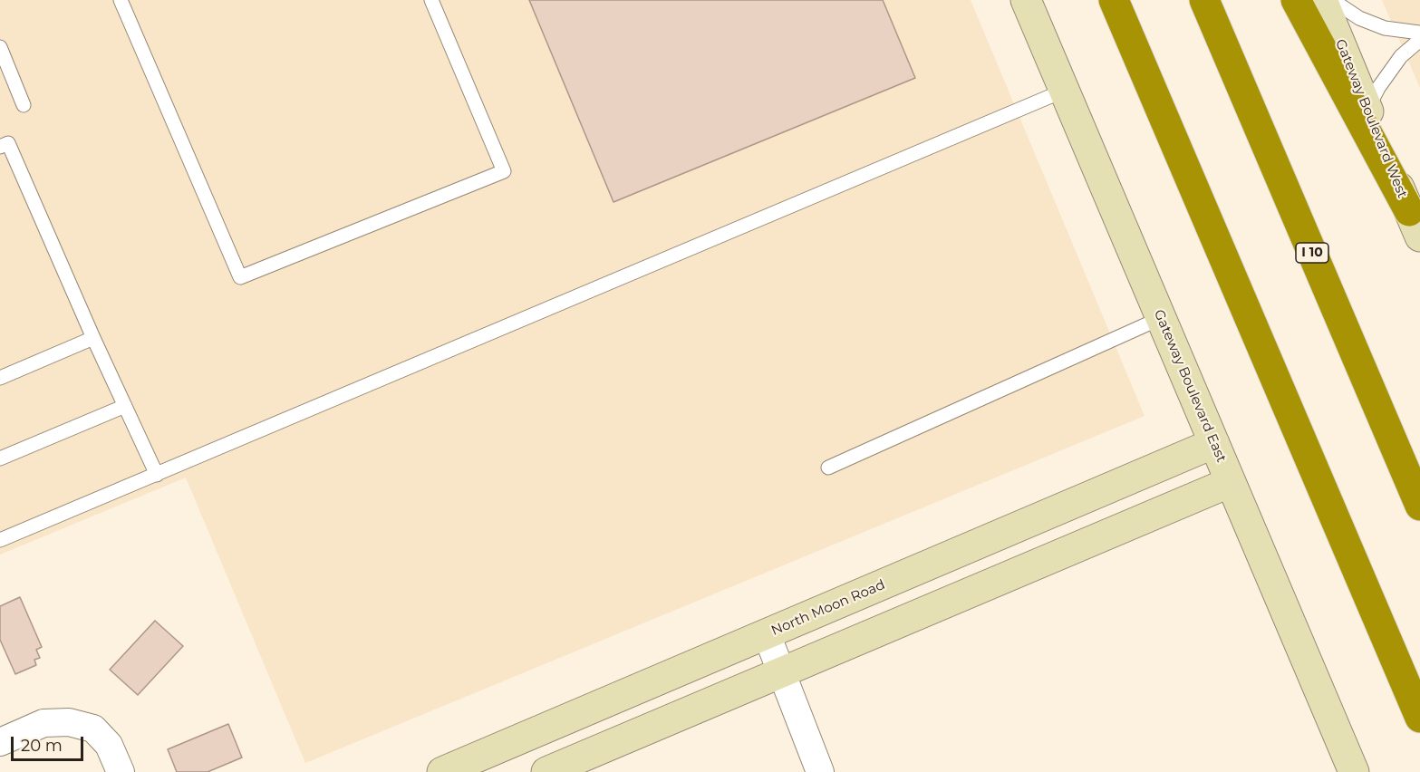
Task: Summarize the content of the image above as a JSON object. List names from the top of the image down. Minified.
{"streets":{"highway":["I 10"],"street":["Gateway Boulevard West","Gateway Boulevard East","North Moon Road"]},"crossings":[["Gateway Boulevard East","North Moon Road"]],"scale_bar":"20 m"}
